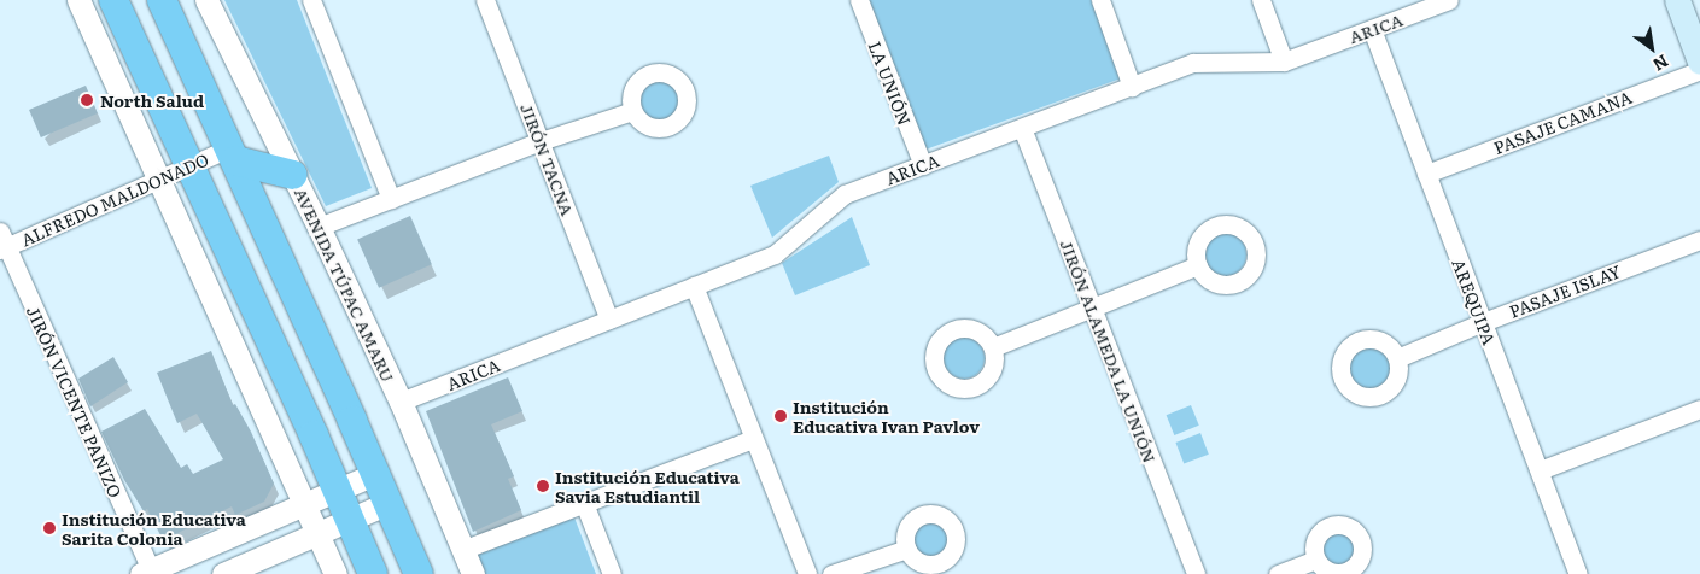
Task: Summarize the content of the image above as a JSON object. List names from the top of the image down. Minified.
{"streets":{"street":["ARICA","LA UNIÓN","PASAJE CAMANA","JIRÓN TACNA","ALFREDO MALDONADO","AVENIDA TÚPAC AMARU","PASAJE ISLAY","AREQUIPA","JIRÓN ALAMEDA LA UNIÓN","JIRÓN VICENTE PANIZO"]},"crossings":[["ARICA","LA UNIÓN"],["ARICA","JIRÓN TACNA"],["ARICA","AVENIDA TÚPAC AMARU"],["ARICA","AREQUIPA"],["ARICA","JIRÓN ALAMEDA LA UNIÓN"],["PASAJE CAMANA","AREQUIPA"],["ALFREDO MALDONADO","JIRÓN VICENTE PANIZO"],["PASAJE ISLAY","AREQUIPA"]],"places":["North Salud","Institución Educativa Ivan Pavlov","Institución Educativa Savia Estudiantil","Institución Educativa Sarita Colonia"],"north":"bottom right"}
